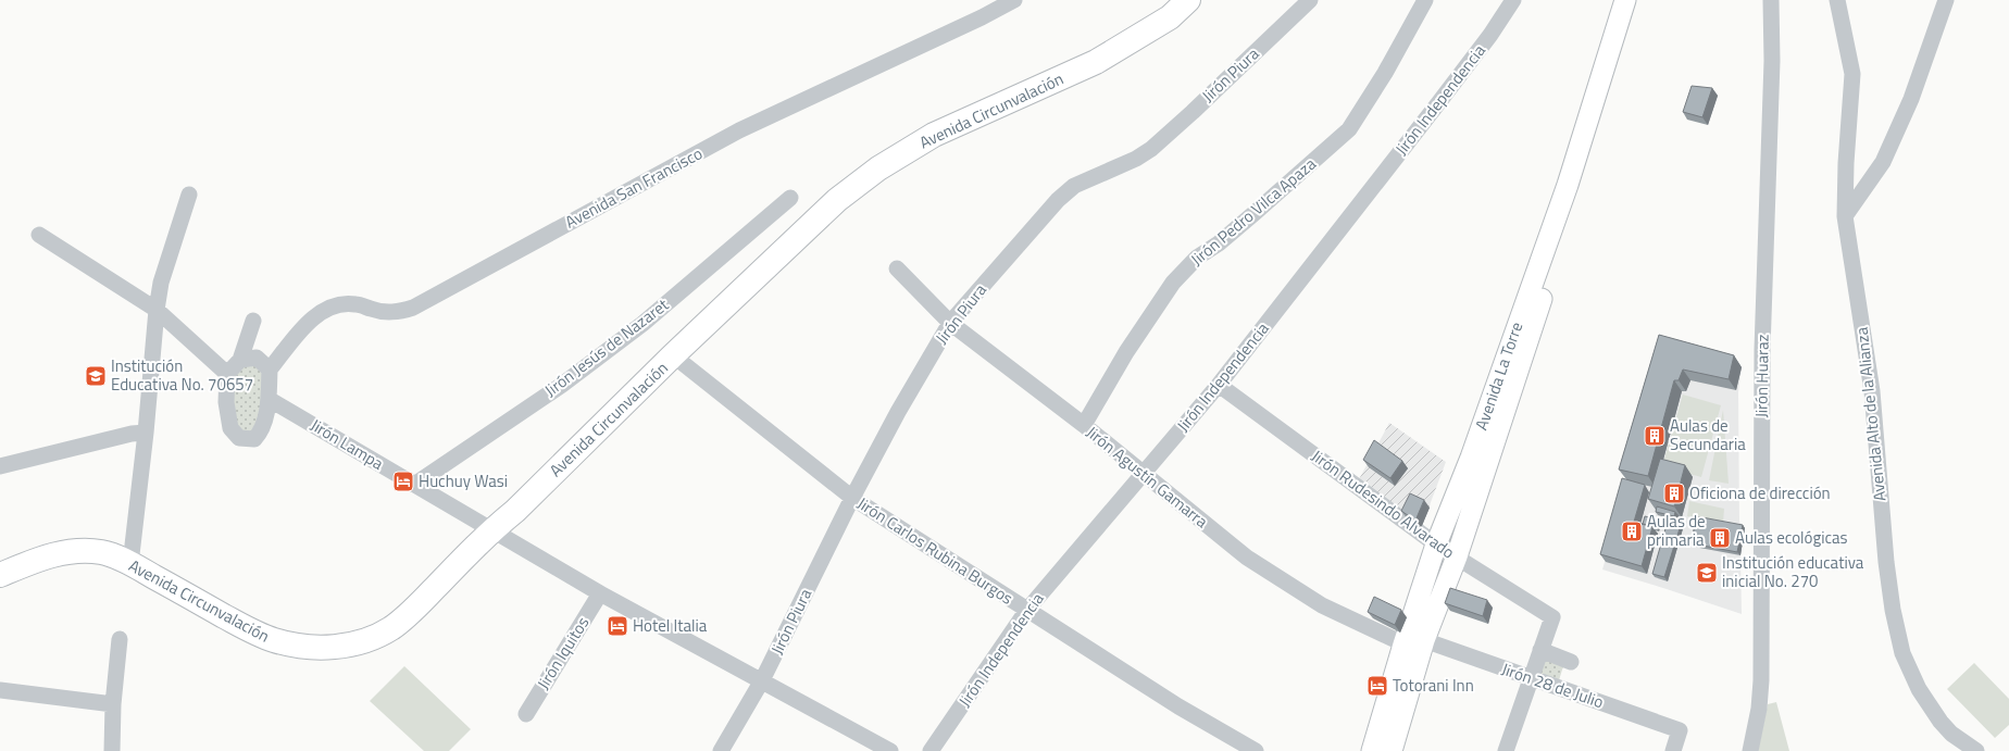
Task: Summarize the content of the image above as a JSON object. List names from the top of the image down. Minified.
{"streets":{"highway":["Avenida Circunvalación"],"main road":["Avenida La Torre"],"street":["Jirón Piura","Jirón Independencia","Avenida San Francisco","Jirón Pedro Vilca Apaza","Jirón Jesús de Nazaret","Jirón Huaraz","Avenida Alto de la Alianza","Jirón Lampa","Jirón Agustín Gamarra","Jirón Rudesindo Alvarado","Jirón Carlos Rubina Burgos","Jirón Iquitos","Jirón 28 de Julio"]},"crossings":[["Jirón Piura","Jirón Lampa"],["Jirón Piura","Jirón Agustín Gamarra"],["Jirón Piura","Jirón Carlos Rubina Burgos"],["Jirón Independencia","Jirón Agustín Gamarra"],["Jirón Independencia","Jirón Rudesindo Alvarado"],["Jirón Independencia","Jirón Carlos Rubina Burgos"],["Avenida Circunvalación","Jirón Lampa"],["Avenida Circunvalación","Jirón Carlos Rubina Burgos"],["Jirón Pedro Vilca Apaza","Jirón Agustín Gamarra"],["Jirón Jesús de Nazaret","Jirón Lampa"],["Avenida La Torre","Jirón Agustín Gamarra"],["Avenida La Torre","Jirón Rudesindo Alvarado"],["Avenida La Torre","Jirón 28 de Julio"],["Jirón Lampa","Jirón Iquitos"],["Jirón Agustín Gamarra","Jirón 28 de Julio"]],"places":{"school or university":["Institución Educativa No. 70657","Institución educativa inicial No. 270"],"building":["Aulas de Secundaria","Oficiona de dirección","Aulas de primaria","Aulas ecológicas"],"hotel":["Huchuy Wasi","Hotel Italia","Totorani Inn"]}}
